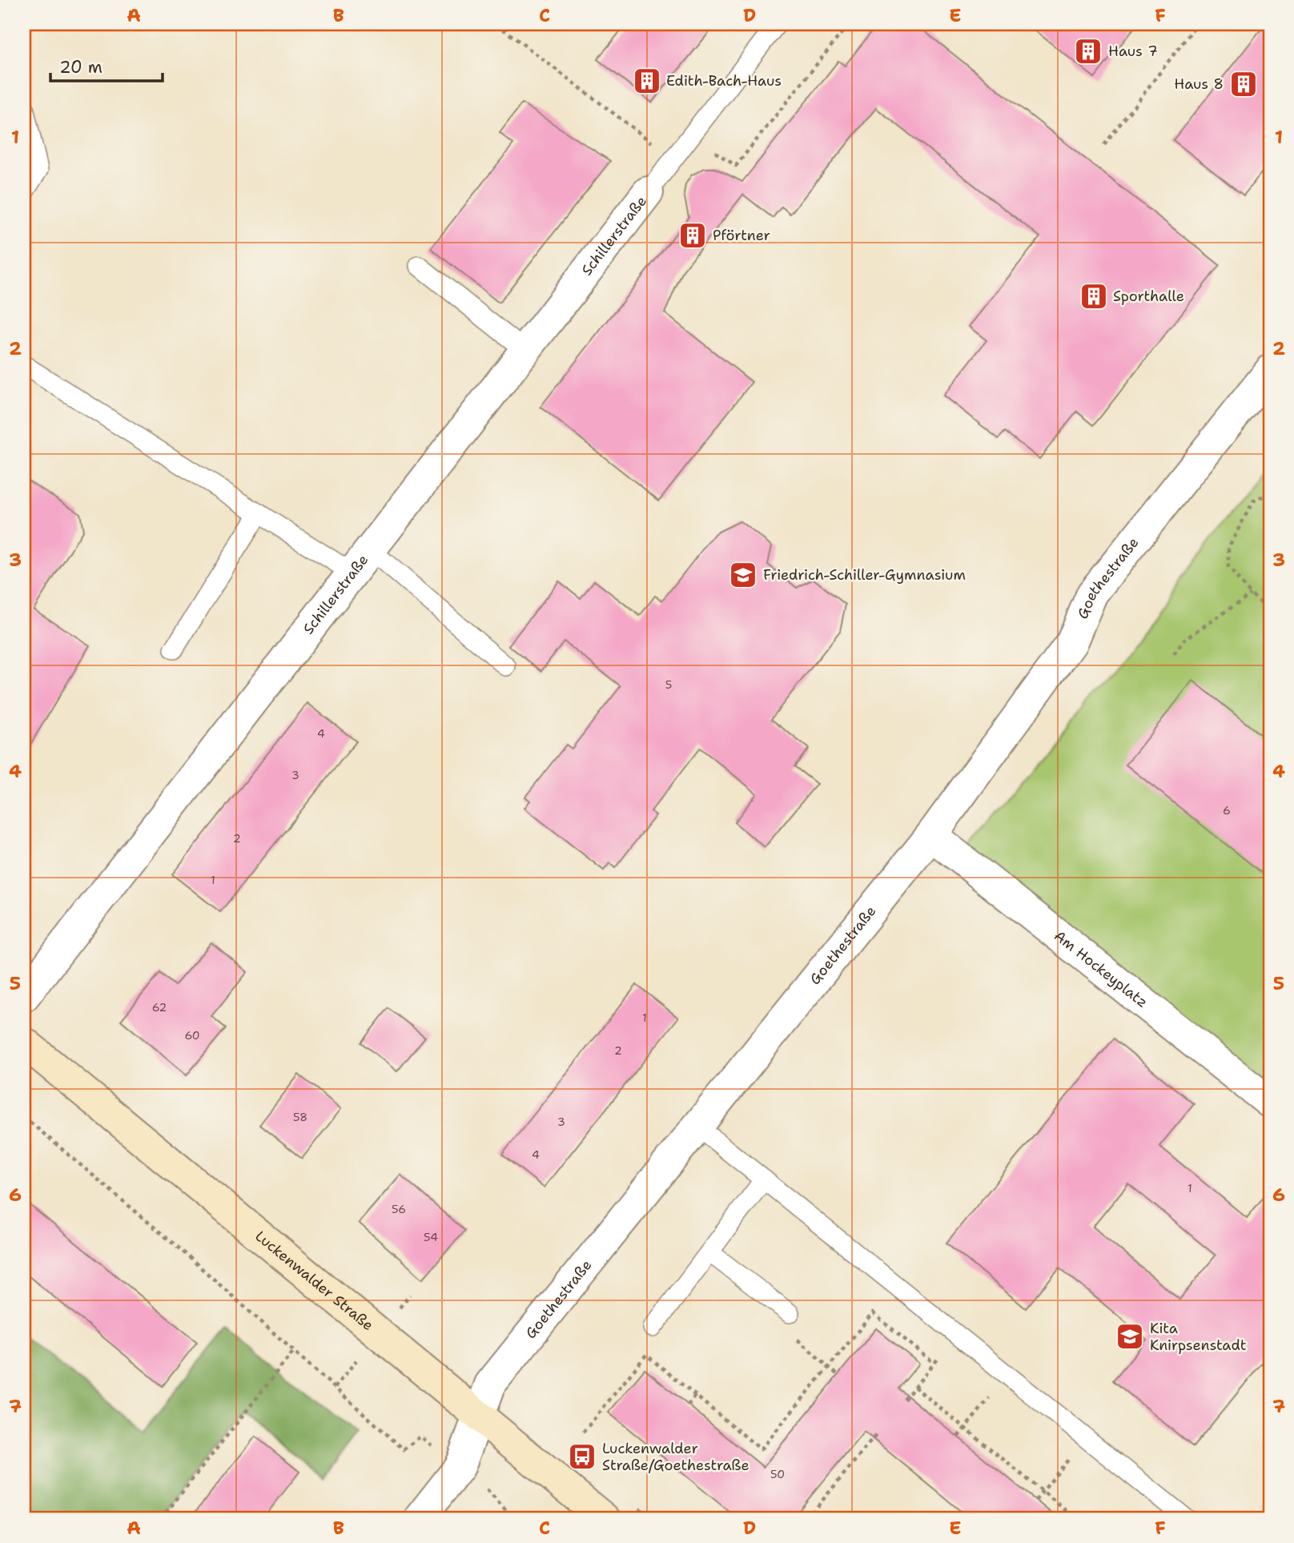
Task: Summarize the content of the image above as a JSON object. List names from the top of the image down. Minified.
{"streets":{"main road":["Luckenwalder Straße"],"street":["Schillerstraße","Goethestraße","Am Hockeyplatz"]},"crossings":[["Goethestraße","Am Hockeyplatz"],["Goethestraße","Luckenwalder Straße"]],"places":{"building":["Haus 7","Edith-Bach-Haus","Haus 8","Pförtner","Sporthalle"],"school or university":["Friedrich-Schiller-Gymnasium","Kita Knirpsenstadt"],"bus stop":["Luckenwalder Straße/Goethestraße"]},"house_numbers":["5","4","3","6","2","1","62","1","60","2","58","3","4","1","56","54","50"],"scale_bar":"20 m","grid":{"columns":["A","B","C","D","E","F"],"rows":["1","2","3","4","5","6","7"]}}
